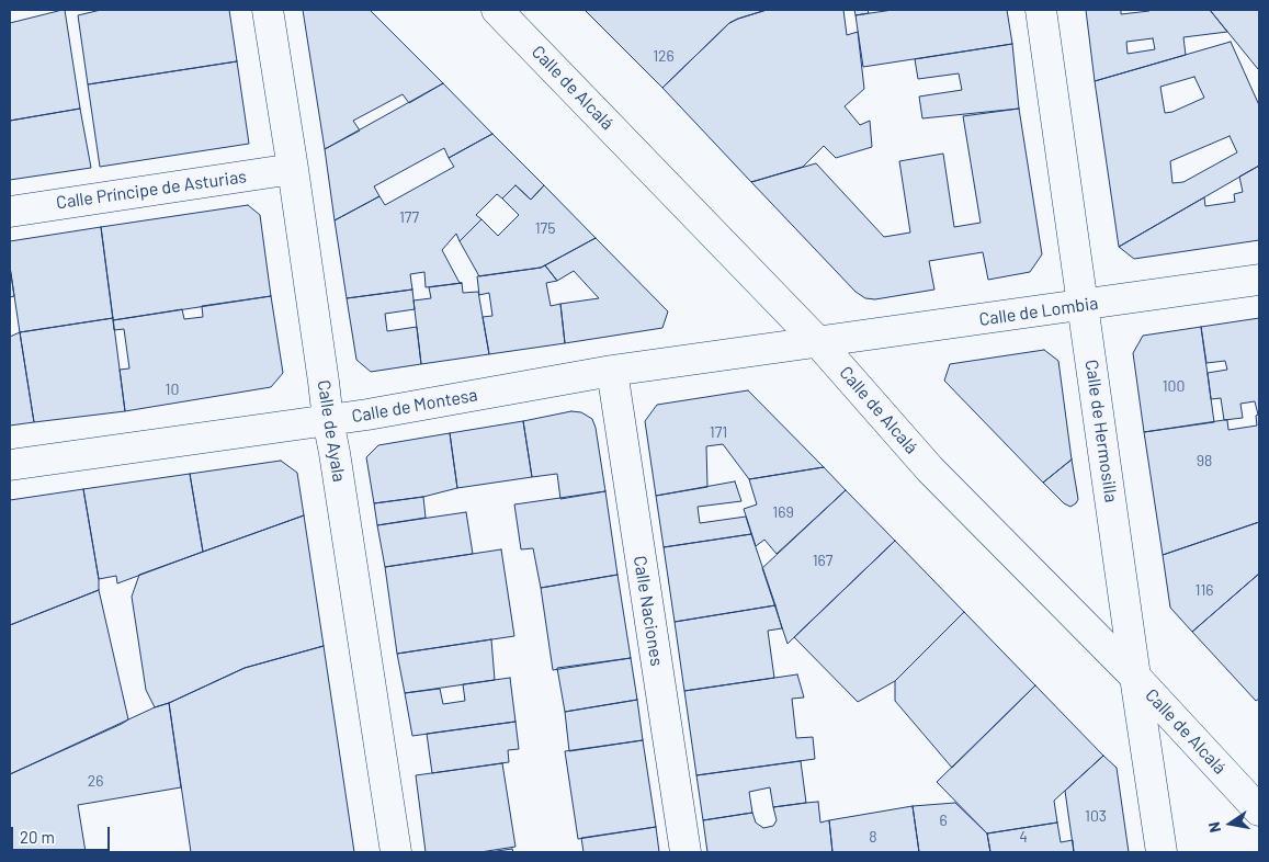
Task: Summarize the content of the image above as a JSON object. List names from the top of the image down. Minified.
{"streets":{"street":["Calle de Alcalá","Calle Príncipe de Asturias","Calle de Lombia","Calle de Montesa","Calle de Ayala","Calle de Hermosilla","Calle Naciones"]},"crossings":[["Calle de Alcalá","Calle de Lombia"],["Calle de Alcalá","Calle de Montesa"],["Calle de Alcalá","Calle de Hermosilla"],["Calle Príncipe de Asturias","Calle de Ayala"],["Calle de Lombia","Calle de Montesa"],["Calle de Lombia","Calle de Hermosilla"],["Calle de Montesa","Calle de Ayala"],["Calle de Montesa","Calle Naciones"]],"house_numbers":["126","177","175","100","10","171","98","169","167","116","26","103","6","8","4"],"scale_bar":"20 m","north":"left"}
